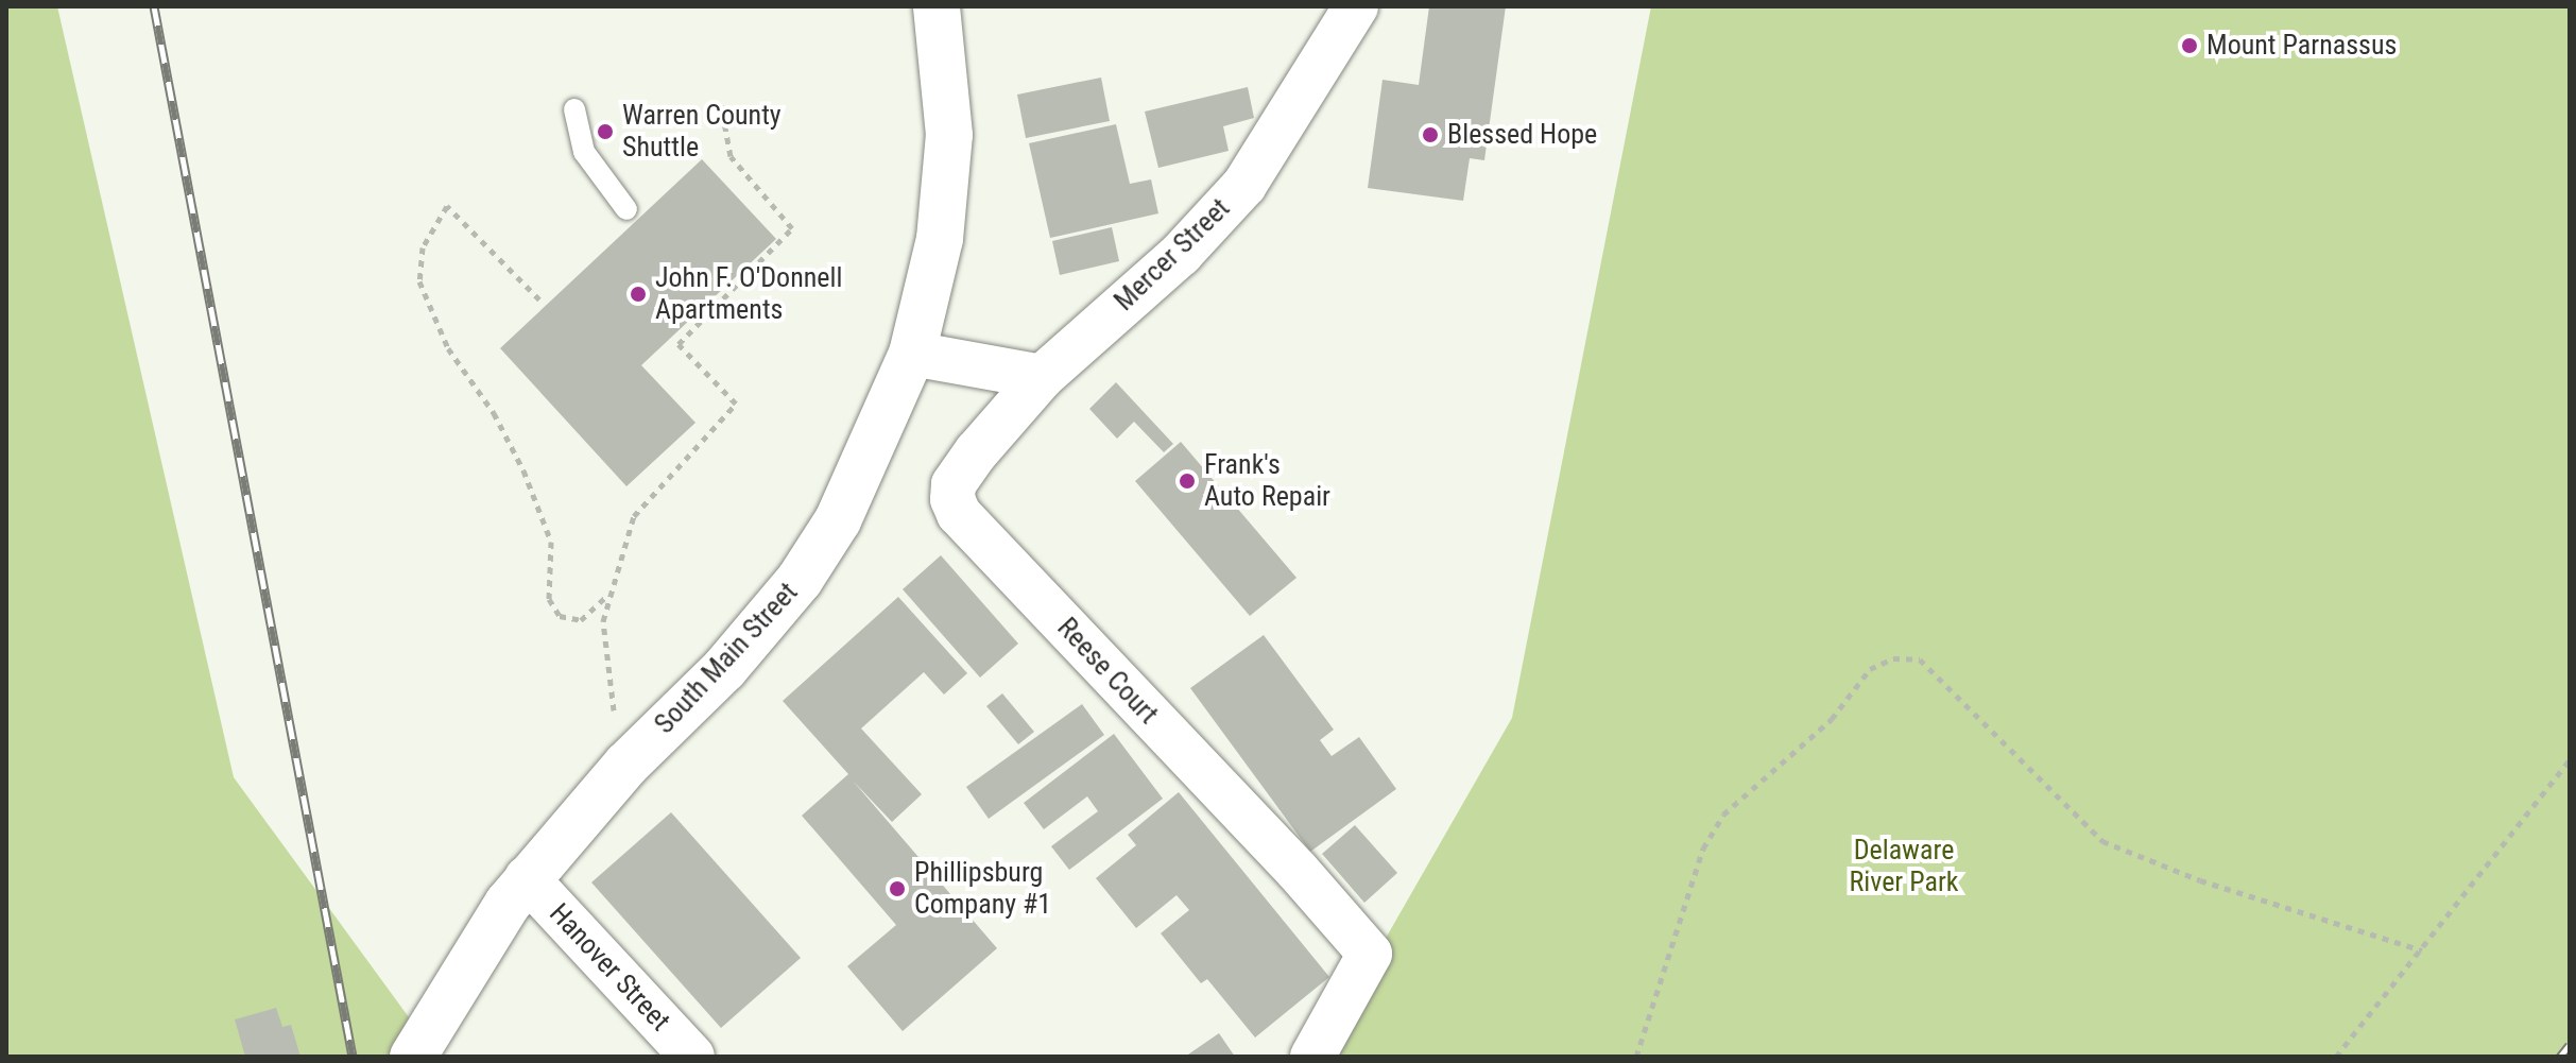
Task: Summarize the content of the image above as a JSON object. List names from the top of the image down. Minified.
{"streets":{"main road":["South Main Street"],"street":["Mercer Street","Reese Court","Hanover Street"]},"crossings":[["Mercer Street","Reese Court"],["South Main Street","Hanover Street"]],"parks":["Delaware River Park"],"places":["Mount Parnassus","Warren County Shuttle","Blessed Hope","John F. O'Donnell Apartments","Frank's Auto Repair","Phillipsburg Company #1"]}
